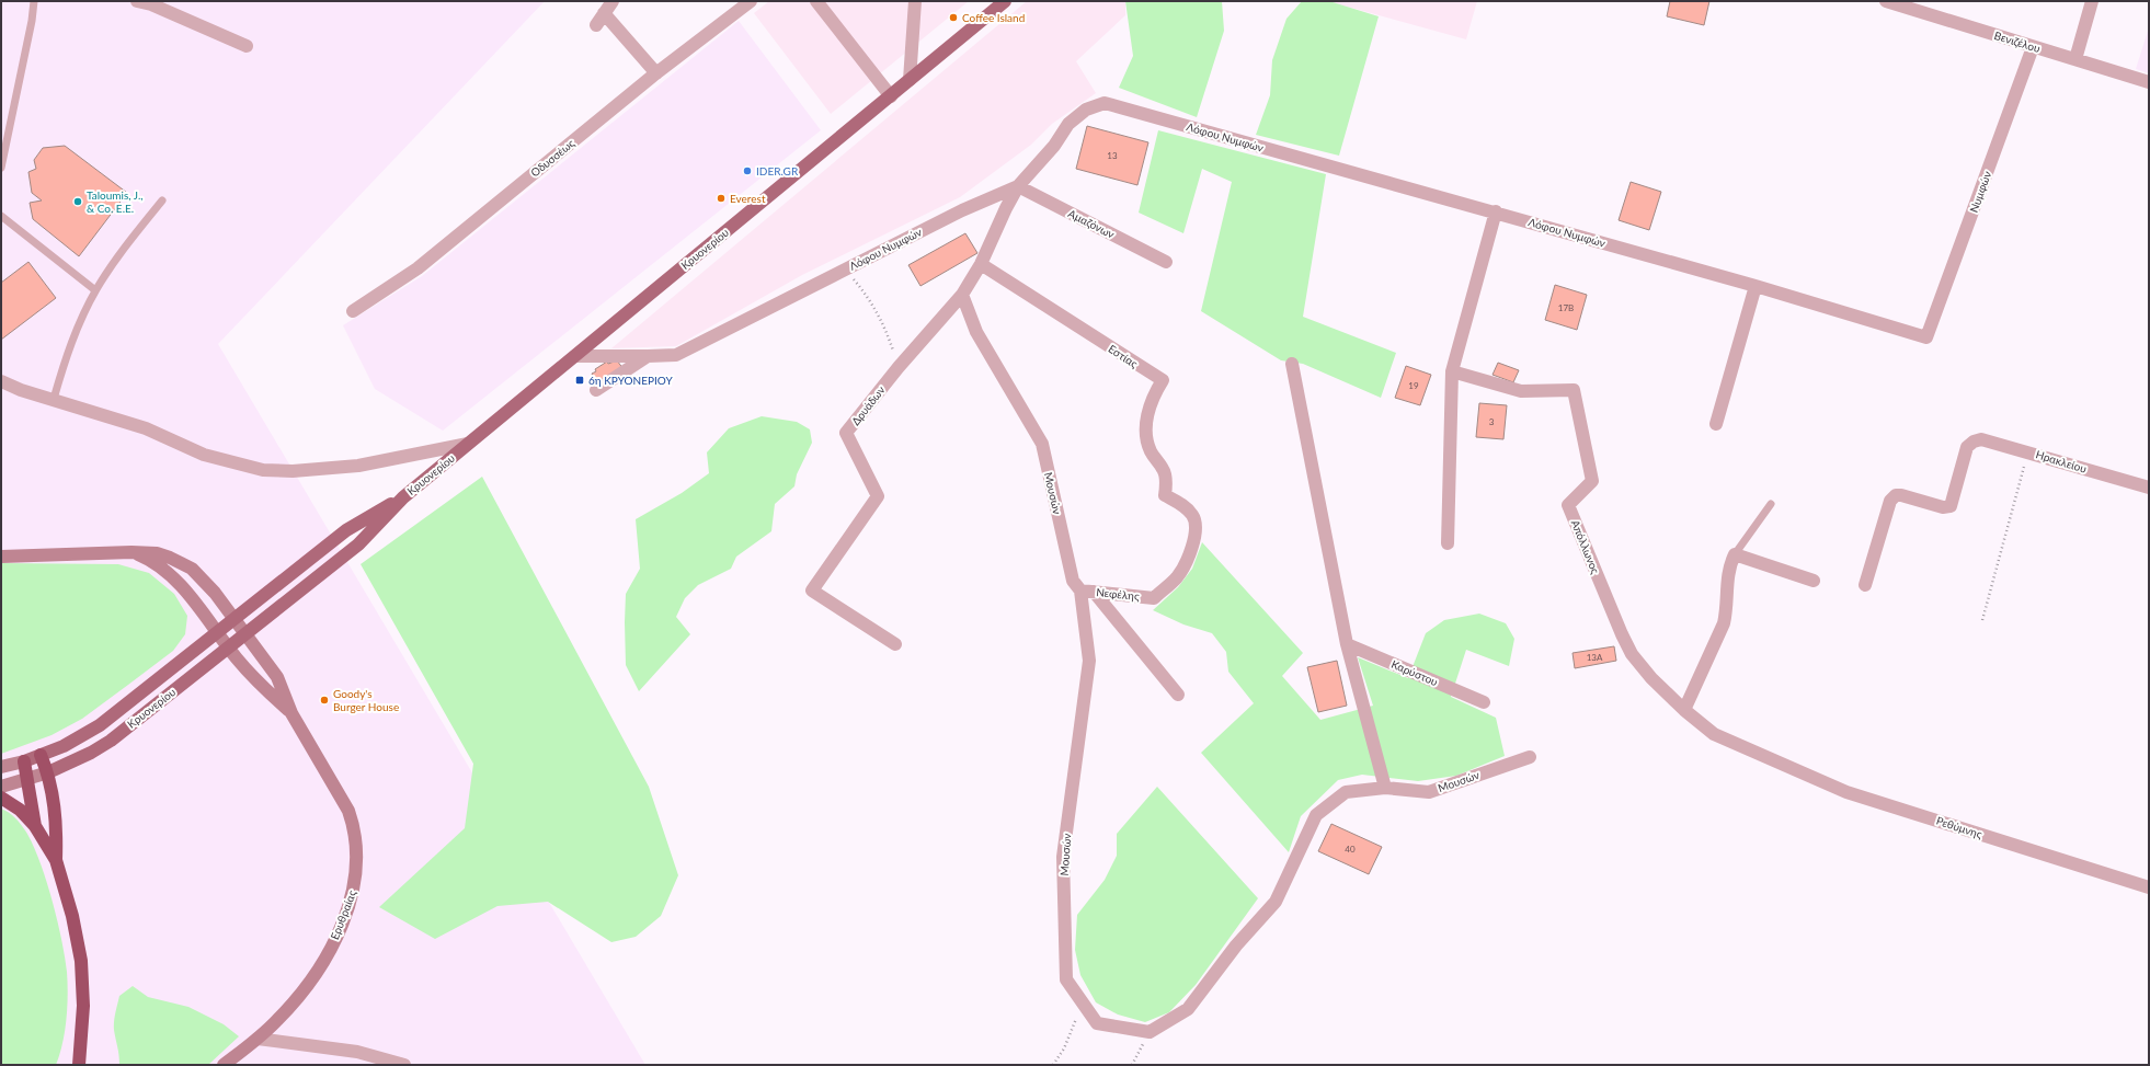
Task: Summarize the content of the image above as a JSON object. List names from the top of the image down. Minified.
{"streets":{"main road":["Κρυονερίου","Ερυθραίας"],"street":["Βενιζέλου","Λόφου Νυμφών","Οδυσσέως","Νυμφών","Αμαζόνων","Εστίας","Δρυάδων","Ηρακλείου","Μουσών","Απόλλωνος","Νεφέλης","Καρύστου","Ρεθύμνης"]},"crossings":[["Βενιζέλου","Νυμφών"],["Λόφου Νυμφών","Νυμφών"],["Λόφου Νυμφών","Αμαζόνων"],["Λόφου Νυμφών","Κρυονερίου"],["Λόφου Νυμφών","Δρυάδων"],["Αμαζόνων","Δρυάδων"],["Κρυονερίου","Ερυθραίας"],["Εστίας","Δρυάδων"],["Εστίας","Νεφέλης"],["Δρυάδων","Μουσών"],["Μουσών","Νεφέλης"],["Απόλλωνος","Ρεθύμνης"]],"places":{"other":["Coffee Island","IDER.GR","Everest","Taloumis, J., & Co. E.E.","Goody's Burger House"],"transit":["6η ΚΡΥΟΝΕΡΙΟΥ"]},"house_numbers":["13","17Β","19","3","13Α","40"]}
